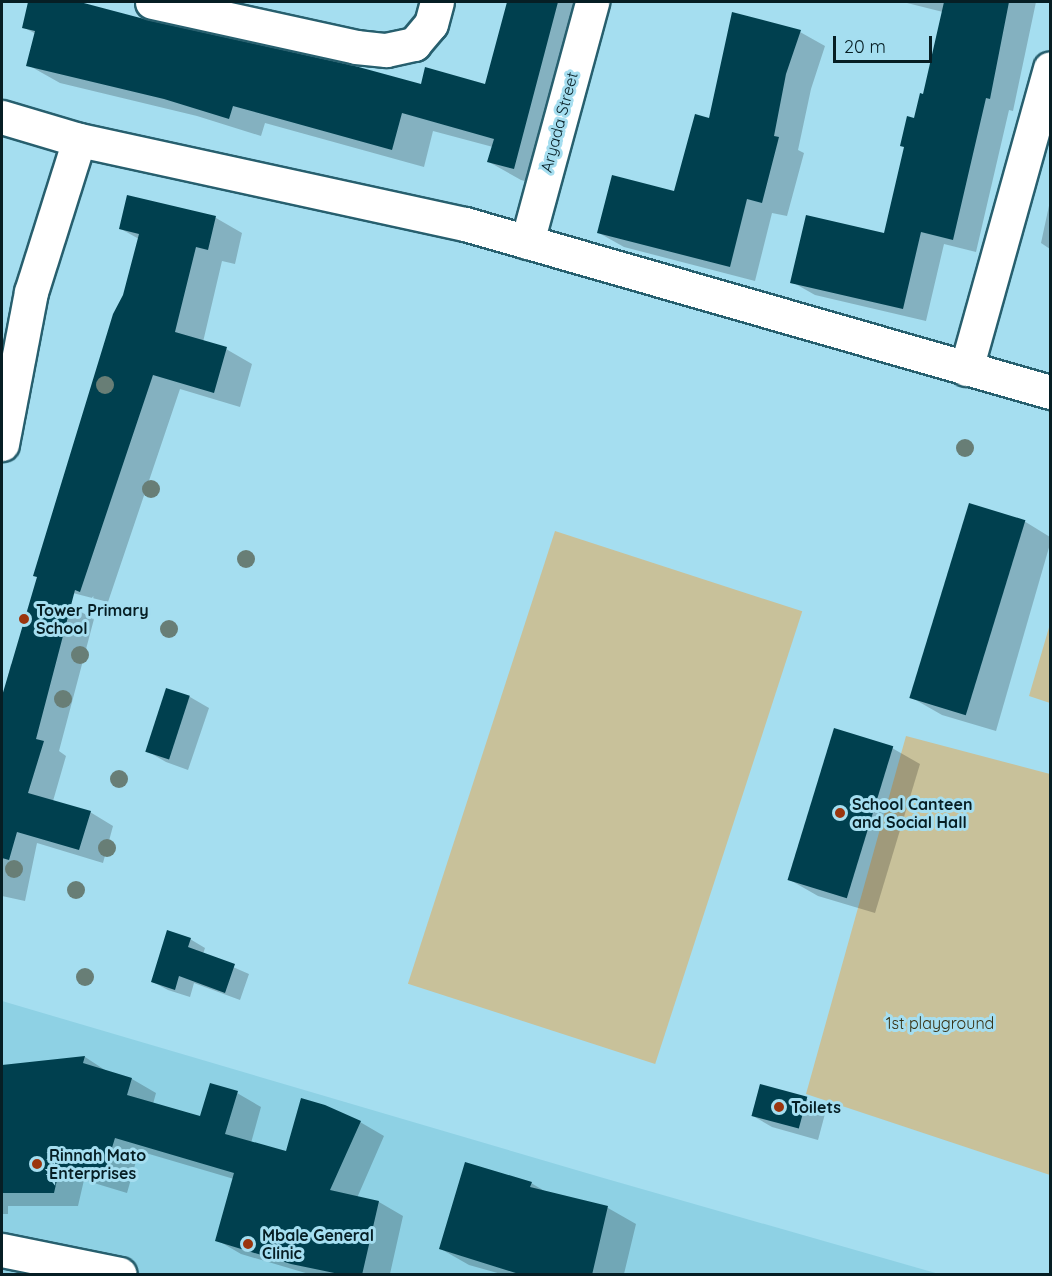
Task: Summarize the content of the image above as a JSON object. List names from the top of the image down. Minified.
{"streets":{"street":["Aryada Street"]},"parks":["1st playground"],"places":["Tower Primary School","School Canteen and Social Hall","Toilets","Rinnah Mato Enterprises","Mbale General Clinic"],"scale_bar":"20 m"}
